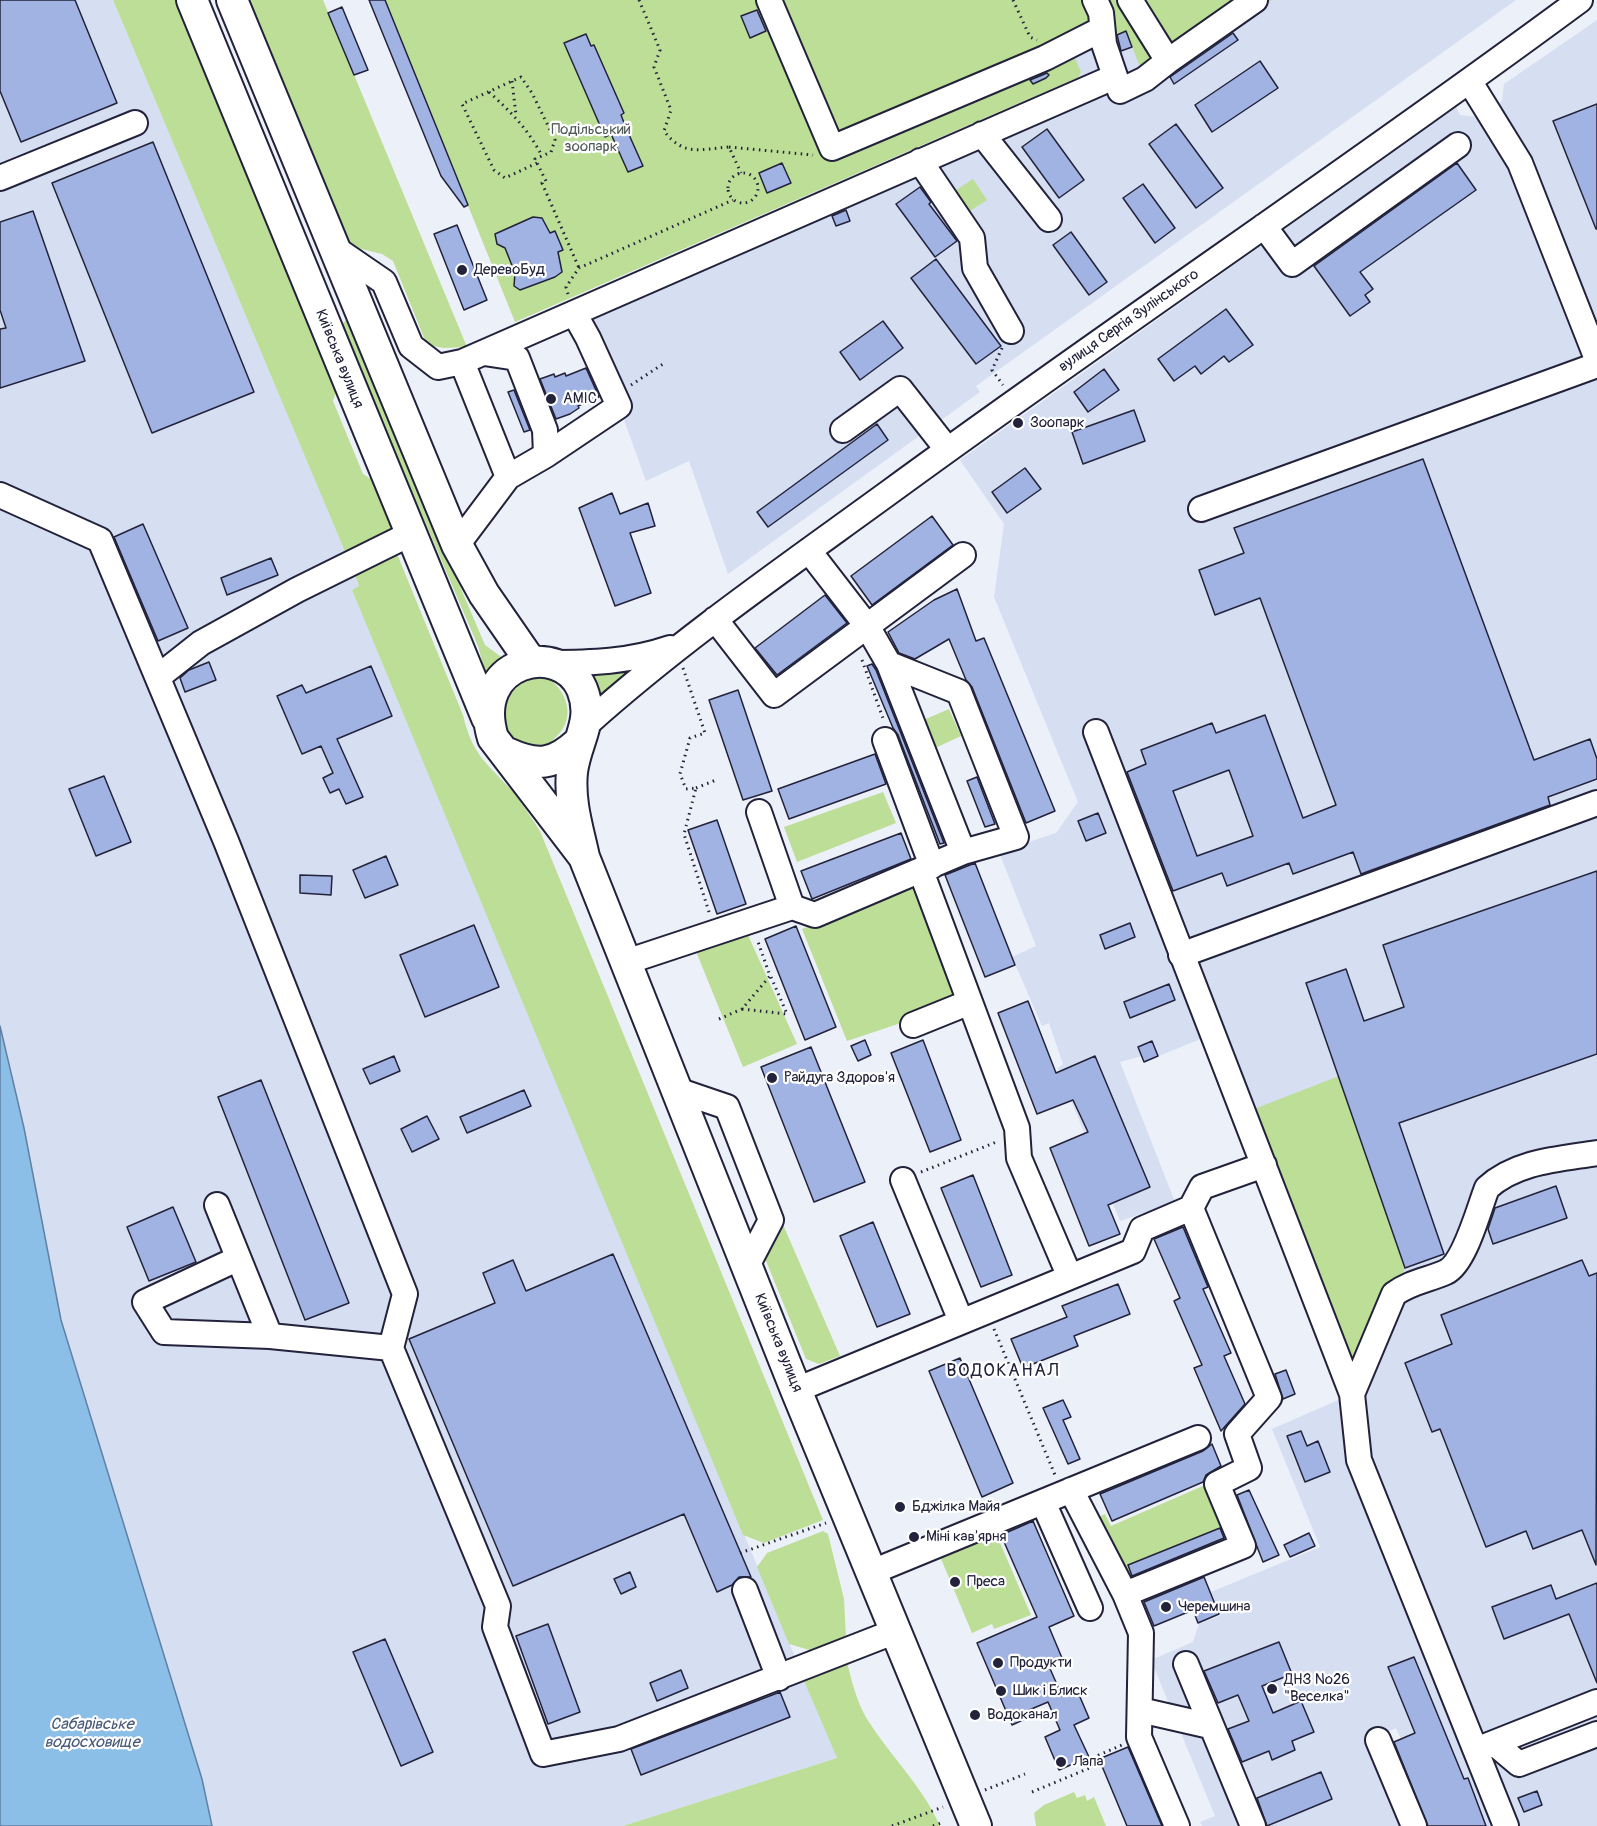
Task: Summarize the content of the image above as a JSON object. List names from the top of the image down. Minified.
{"streets":{"main road":["Київська вулиця"],"street":["вулиця Сергія Зулінського"]},"districts":["ВОДОКАНАЛ"],"water":["Сабарівське водосховище"],"parks":["Подільський зоопарк"],"places":["ДеревоБуд","АМІС","Зоопарк","Райдуга Здоров'я","Бджілка Майя","Міні кав'ярня","Преса","Черемшина","Продукти","ДНЗ №26 \"Веселка\"","Шик і Блиск","Водоканал","Лапа"]}
